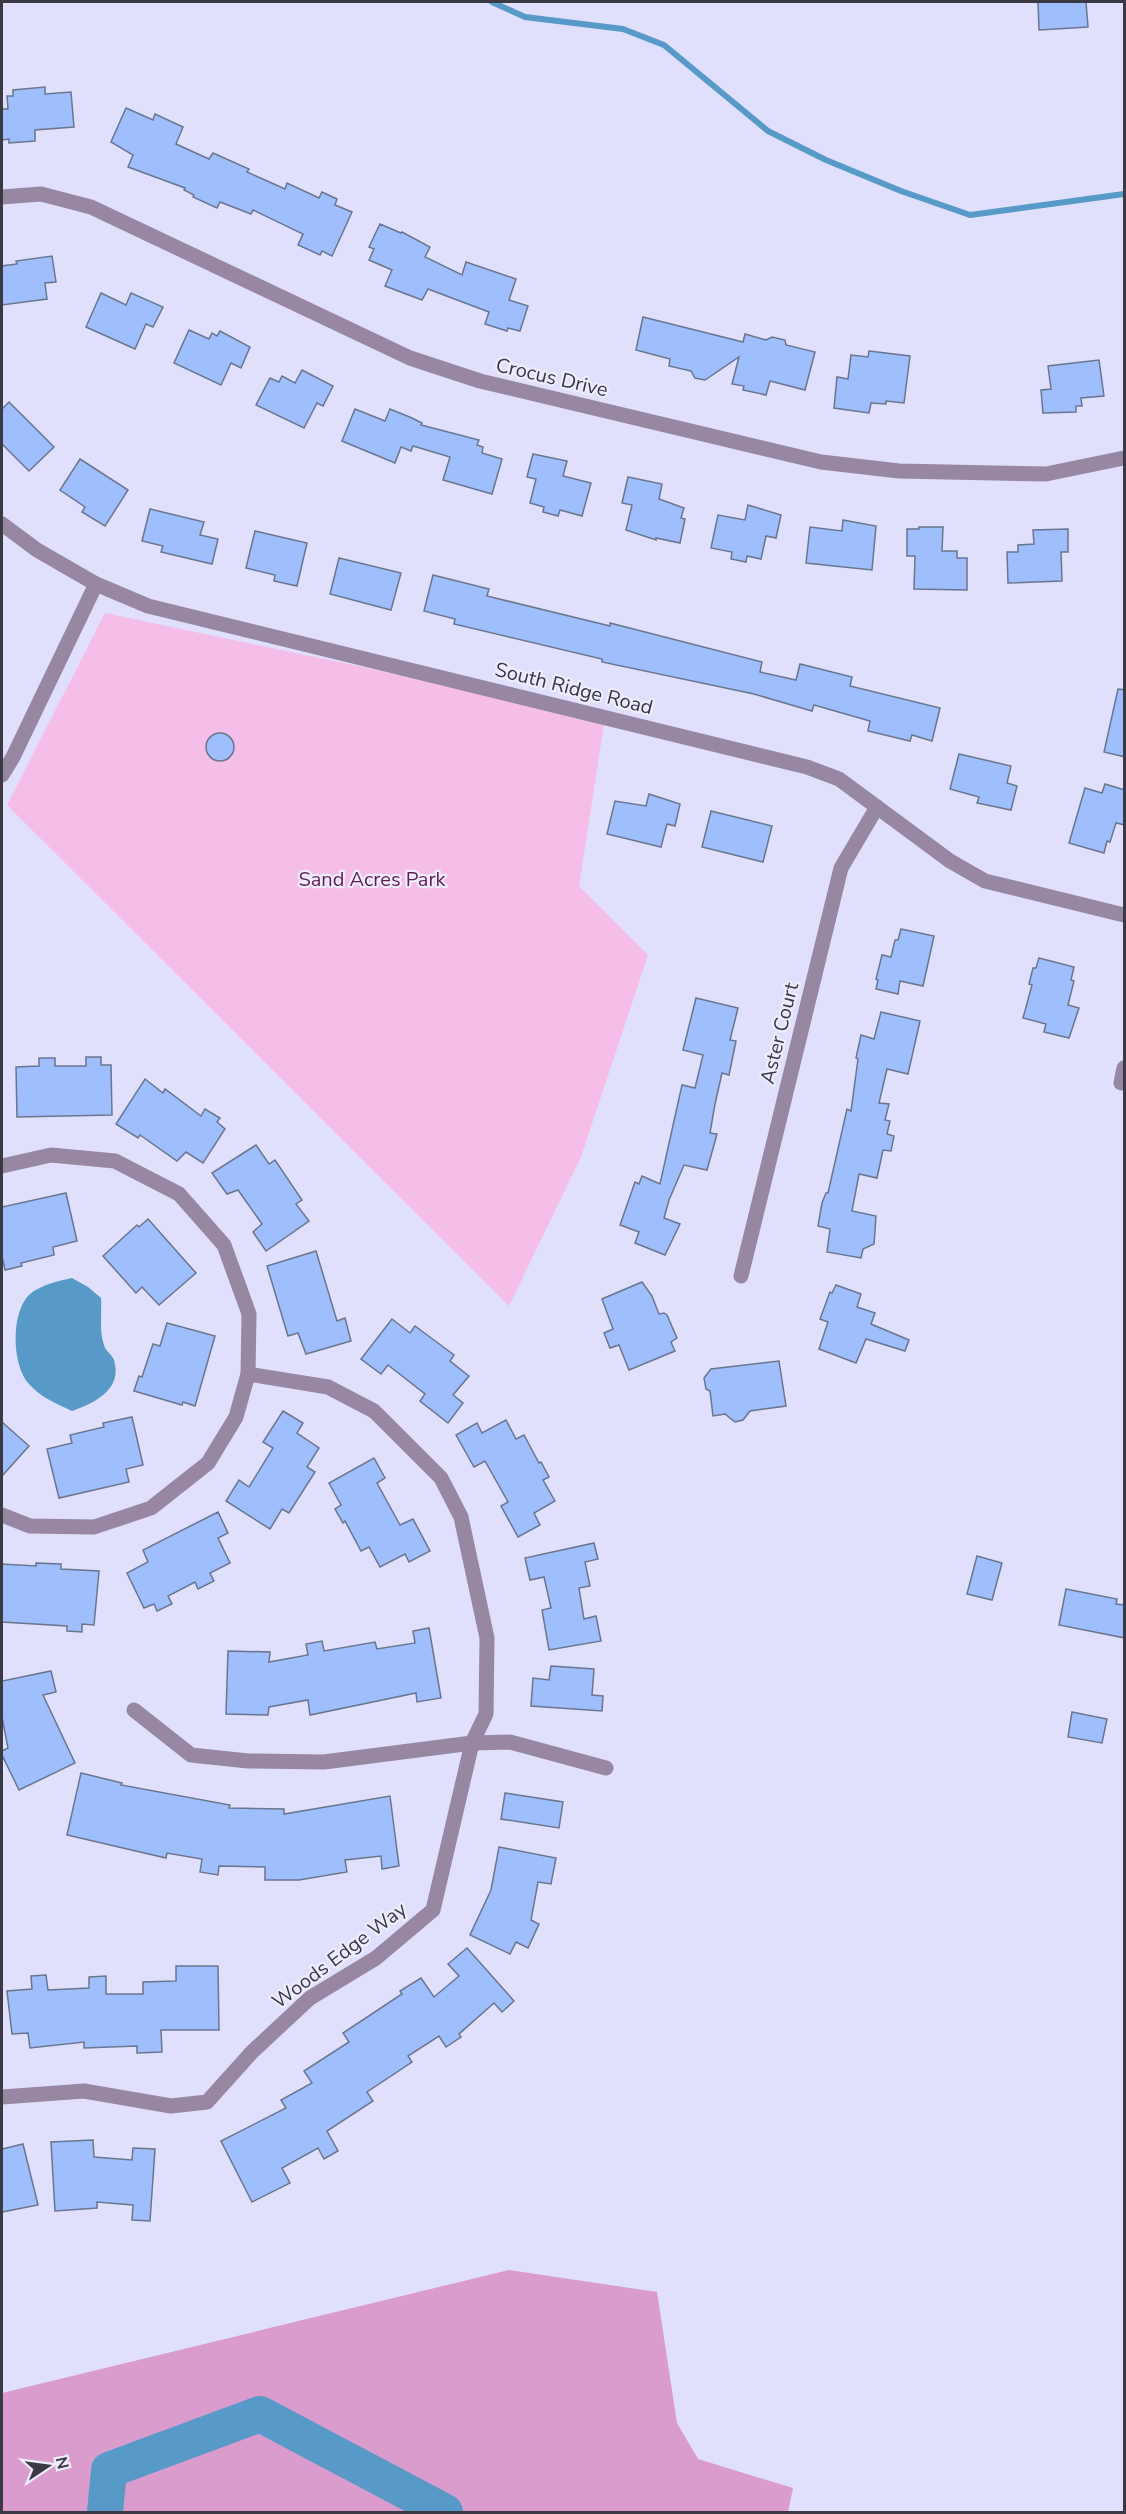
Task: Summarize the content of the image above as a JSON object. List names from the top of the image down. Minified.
{"streets":{"street":["Crocus Drive","South Ridge Road","Aster Court","Woods Edge Way"]},"crossings":[["South Ridge Road","Aster Court"]],"parks":["Sand Acres Park"],"north":"right"}
